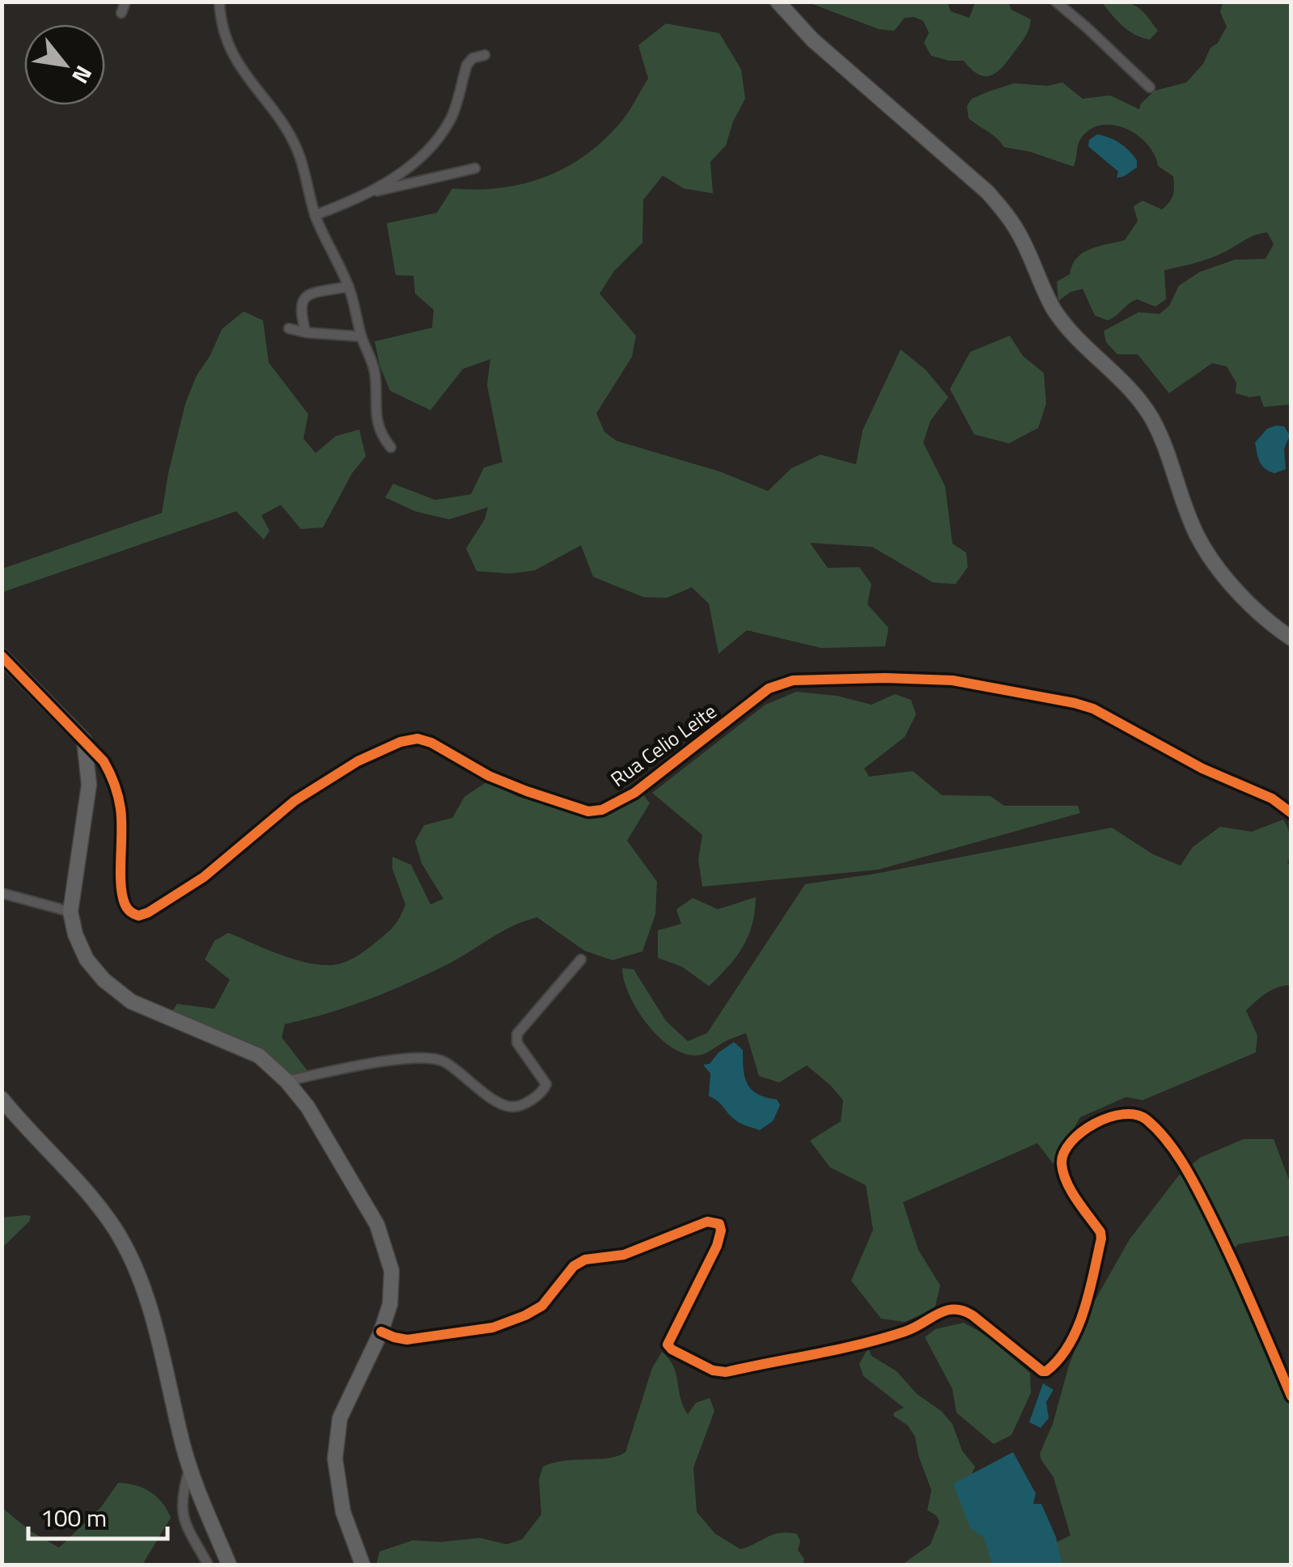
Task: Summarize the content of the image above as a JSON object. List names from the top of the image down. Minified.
{"streets":{"street":["Rua Celio Leite"]},"scale_bar":"100 m","north":"bottom right"}
